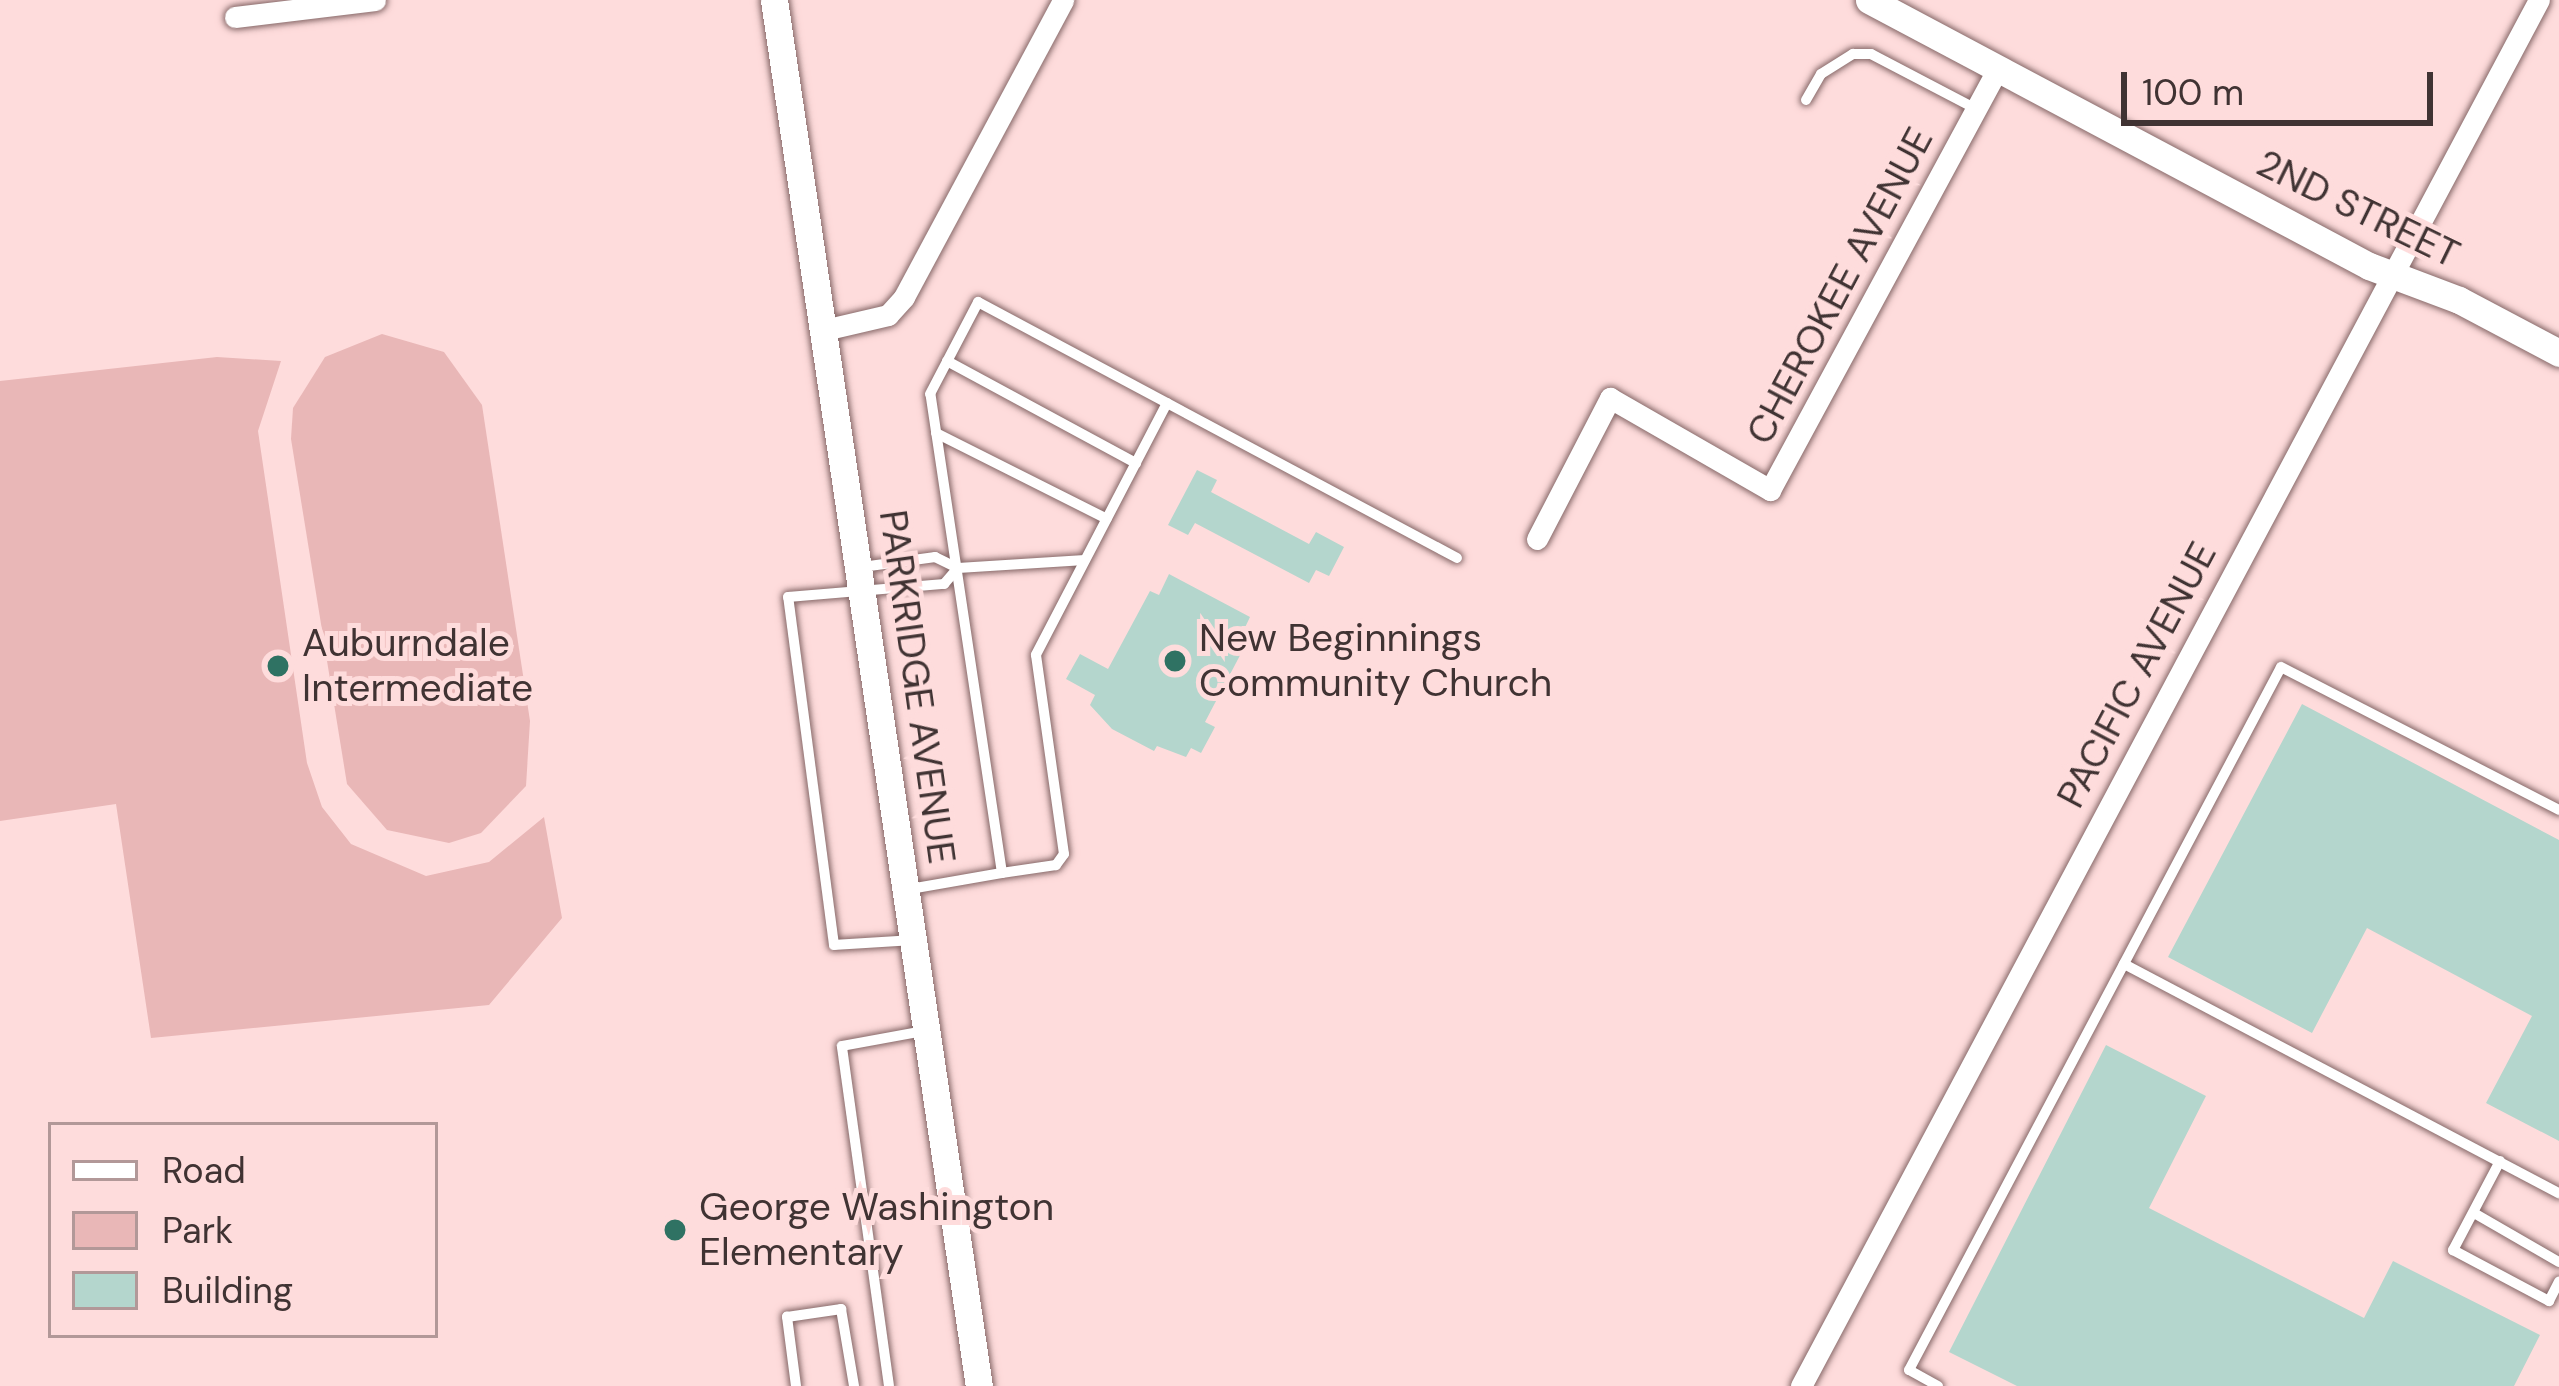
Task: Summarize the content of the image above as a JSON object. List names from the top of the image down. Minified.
{"streets":{"street":["2ND STREET","CHEROKEE AVENUE","PACIFIC AVENUE","PARKRIDGE AVENUE"]},"crossings":[["2ND STREET","CHEROKEE AVENUE"],["2ND STREET","PACIFIC AVENUE"]],"places":["New Beginnings Community Church","Auburndale Intermediate","George Washington Elementary"],"legend":["Road","Park","Building"],"scale_bar":"100 m"}
